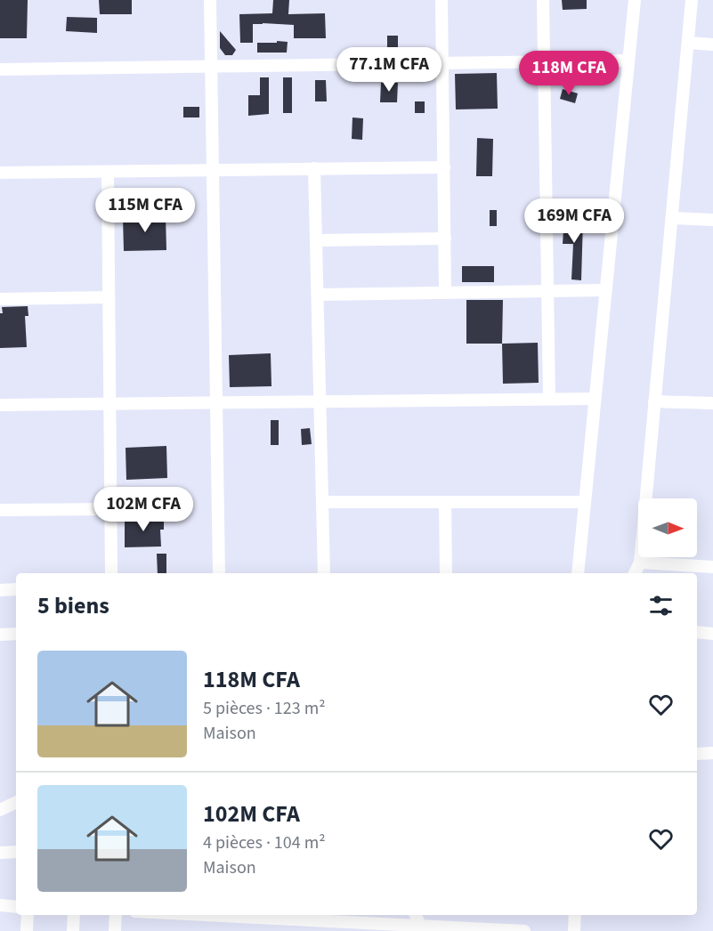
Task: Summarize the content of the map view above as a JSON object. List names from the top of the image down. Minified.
{"north":"right","page":{"price":["77.1M CFA","118M CFA","115M CFA","169M CFA","102M CFA"],"heading":"5 biens","list":[{"name":"118M CFA","note":"5 pièces · 123 m² · Maison"},{"name":"102M CFA","note":"4 pièces · 104 m² · Maison"}]}}
